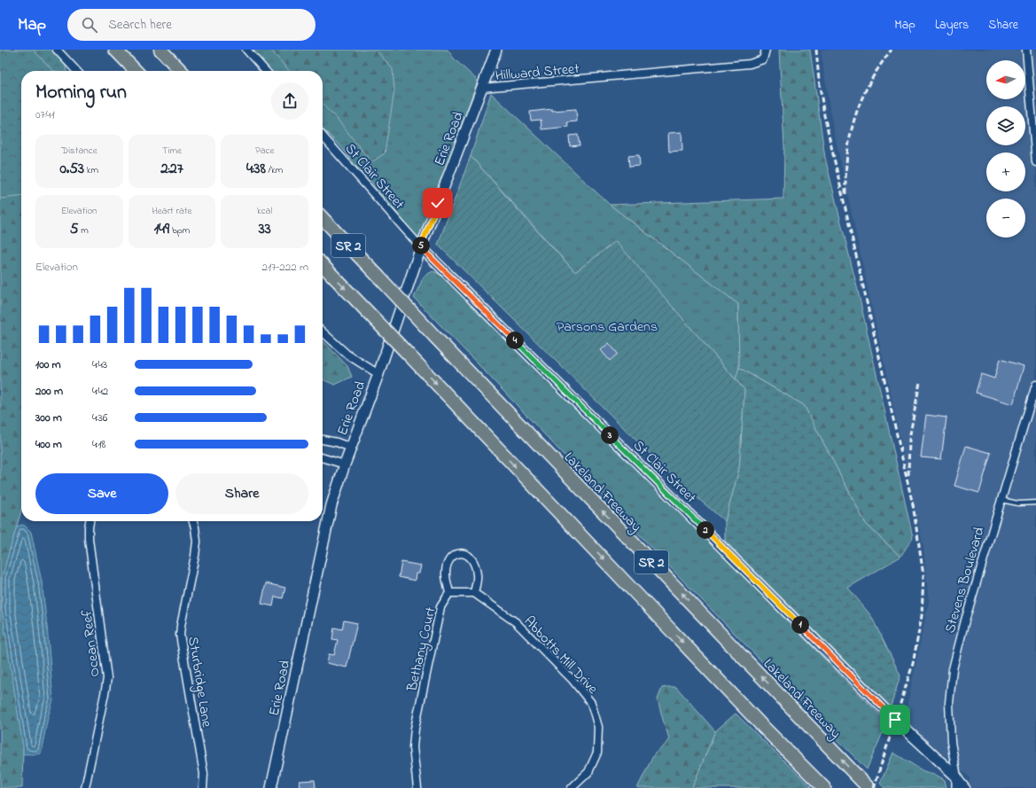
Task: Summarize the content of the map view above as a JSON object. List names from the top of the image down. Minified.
{"streets":{"highway":["SR 2","Lakeland Freeway"],"street":["Hillward Street","Erie Road","St Clair Street","Stevens Boulevard","Ocean Reef","Bethany Court","Abbotts Mill Drive","Sturbridge Lane"]},"crossings":[["Hillward Street","Erie Road"],["Erie Road","St Clair Street"],["St Clair Street","Stevens Boulevard"],["Bethany Court","Abbotts Mill Drive"]],"parks":["Parsons Gardens"],"north":"left","page":{"header":"Map","search":"Search here","nav":["Map","Layers","Share"],"map_buttons":["+","−"],"heading":["Morning run","07:41"],"stats":[["Distance","0.53 km"],["Time","2:27"],["Pace","4:38 /km"],["Elevation","5 m"],["Heart rate","149 bpm"],["kcal","33"]],"pins":["5","4","3","2","1"],"chart":["Elevation","217–222 m"],"list":[{"name":"100 m","note":"4:43"},{"name":"200 m","note":"4:42"},{"name":"300 m","note":"4:36"},{"name":"400 m","note":"4:18"}],"buttons":["Save","Share"]}}
